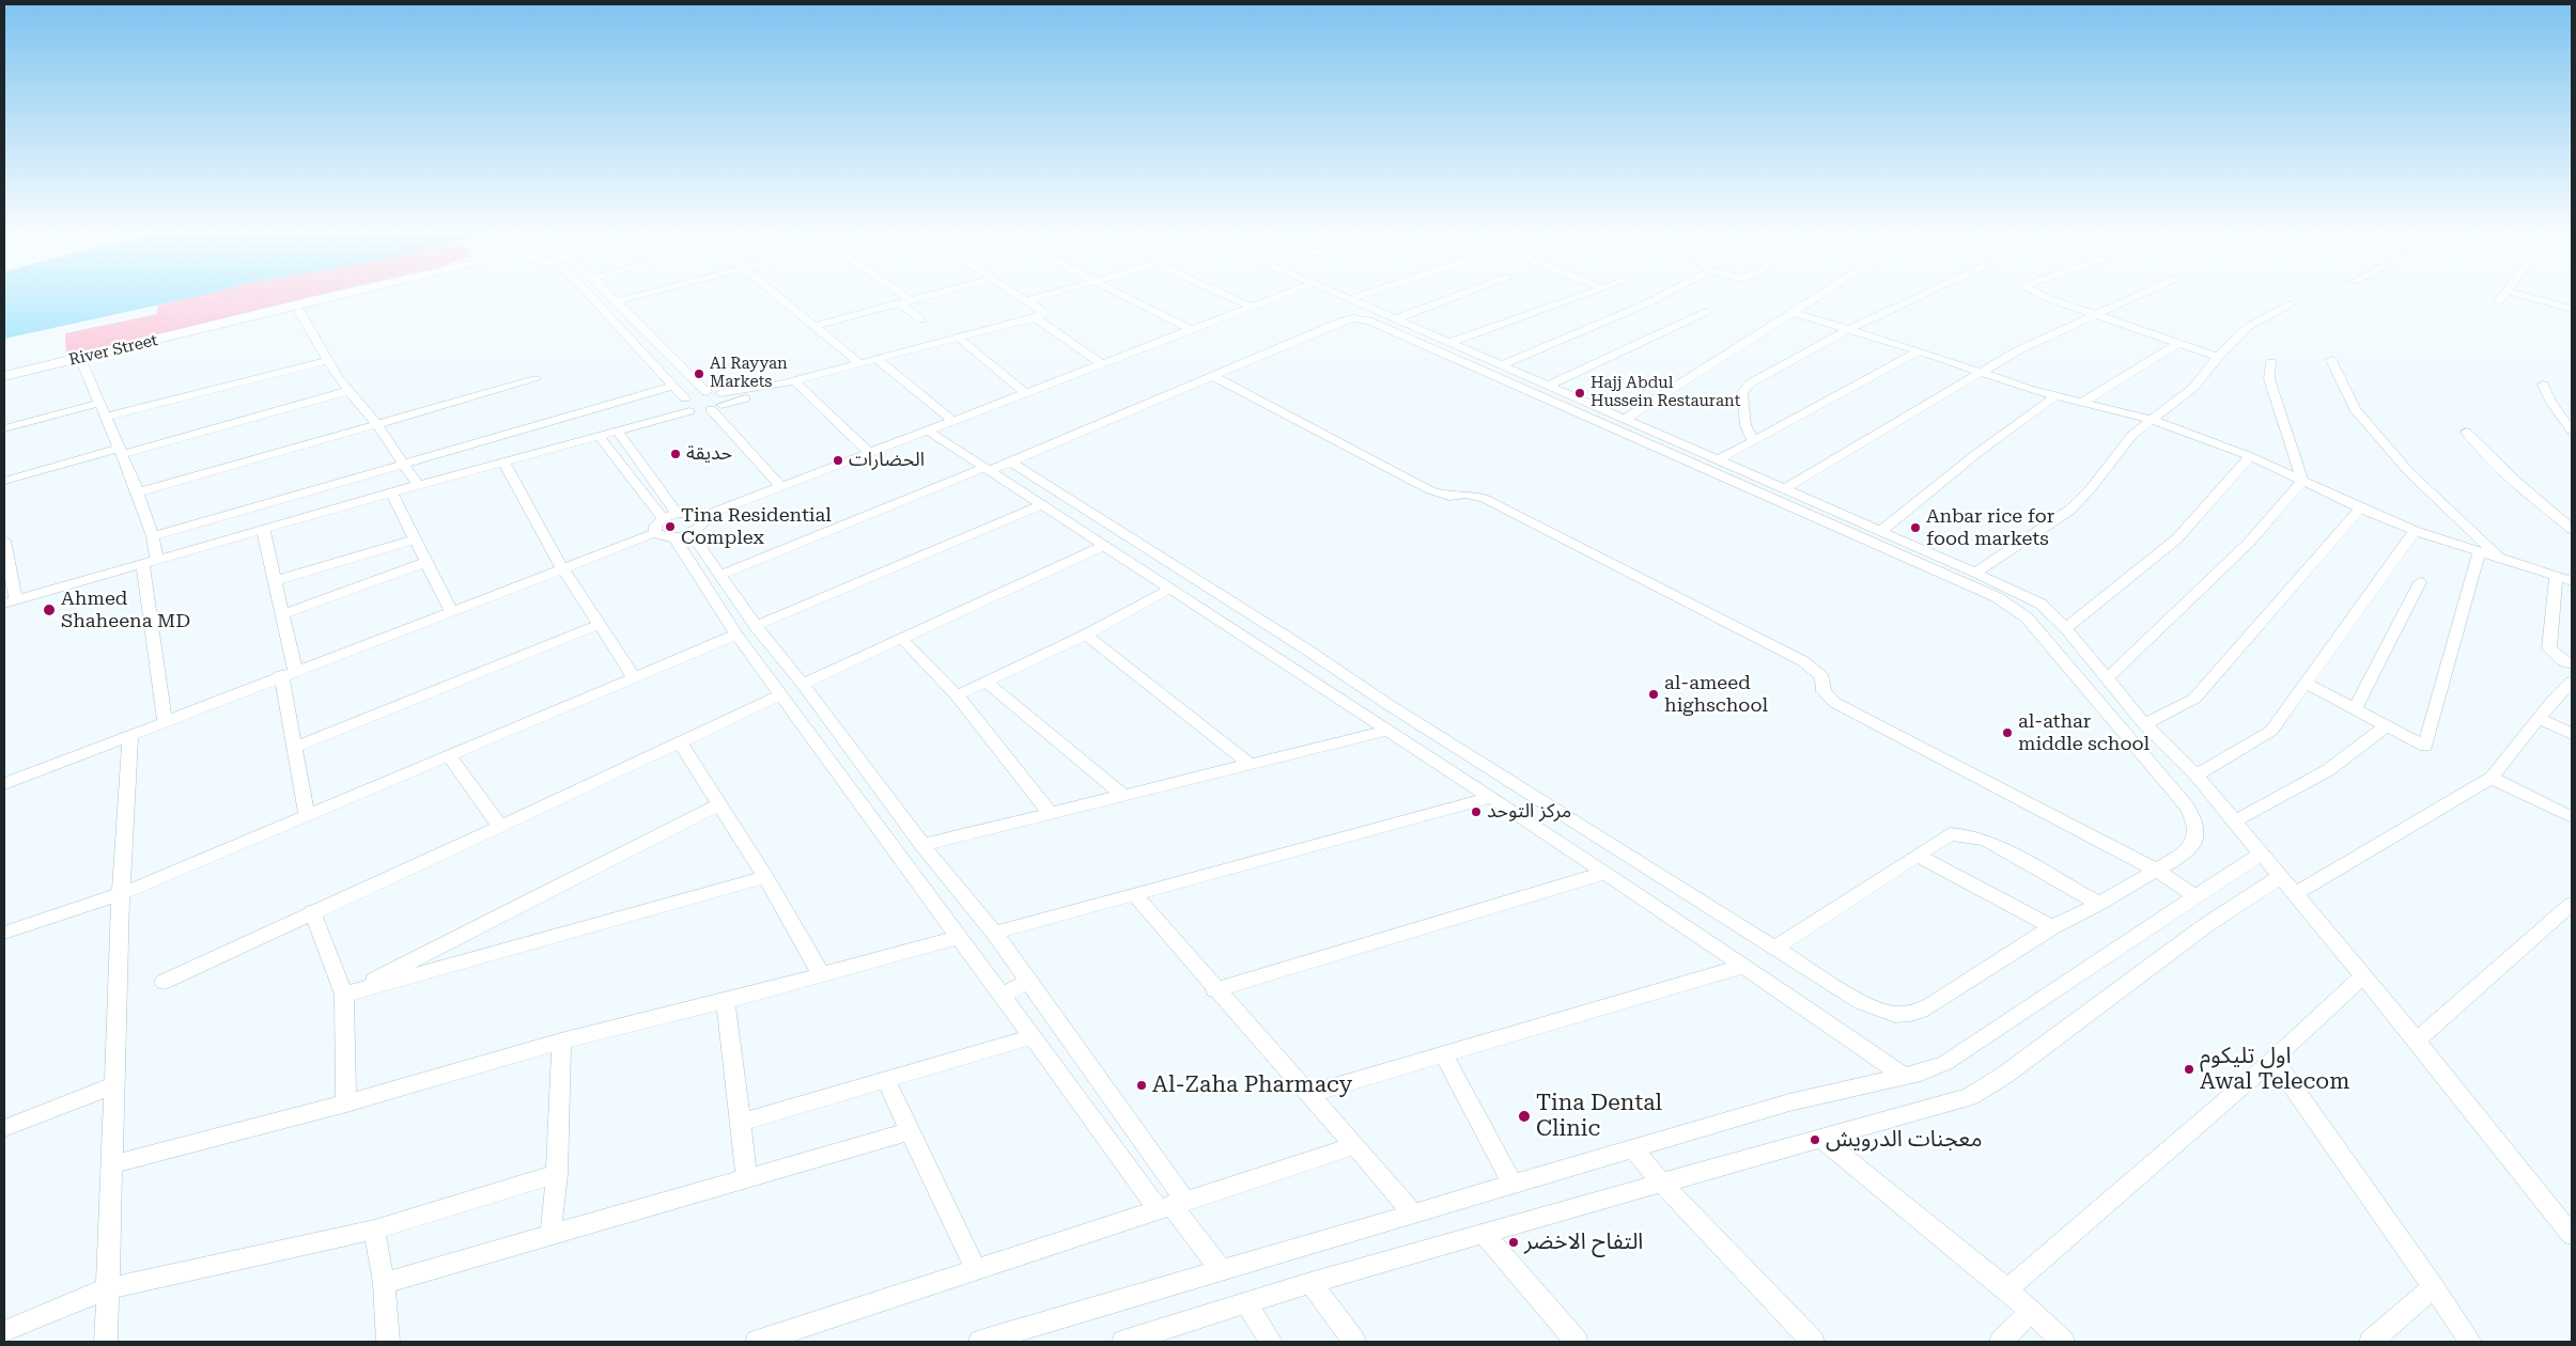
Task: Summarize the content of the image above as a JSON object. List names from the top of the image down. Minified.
{"streets":{"main road":["River Street"]},"places":["Al Rayyan Markets","Hajj Abdul Hussein Restaurant","حديقة","الحضارات","Tina Residential Complex","Anbar rice for food markets","Ahmed Shaheena MD","al-ameed highschool","al-athar middle school","مركز التوحد","اول تليكوم Awal Telecom","Al-Zaha Pharmacy","Tina Dental Clinic","معجنات الدرويش","التفاح الاخضر"]}
